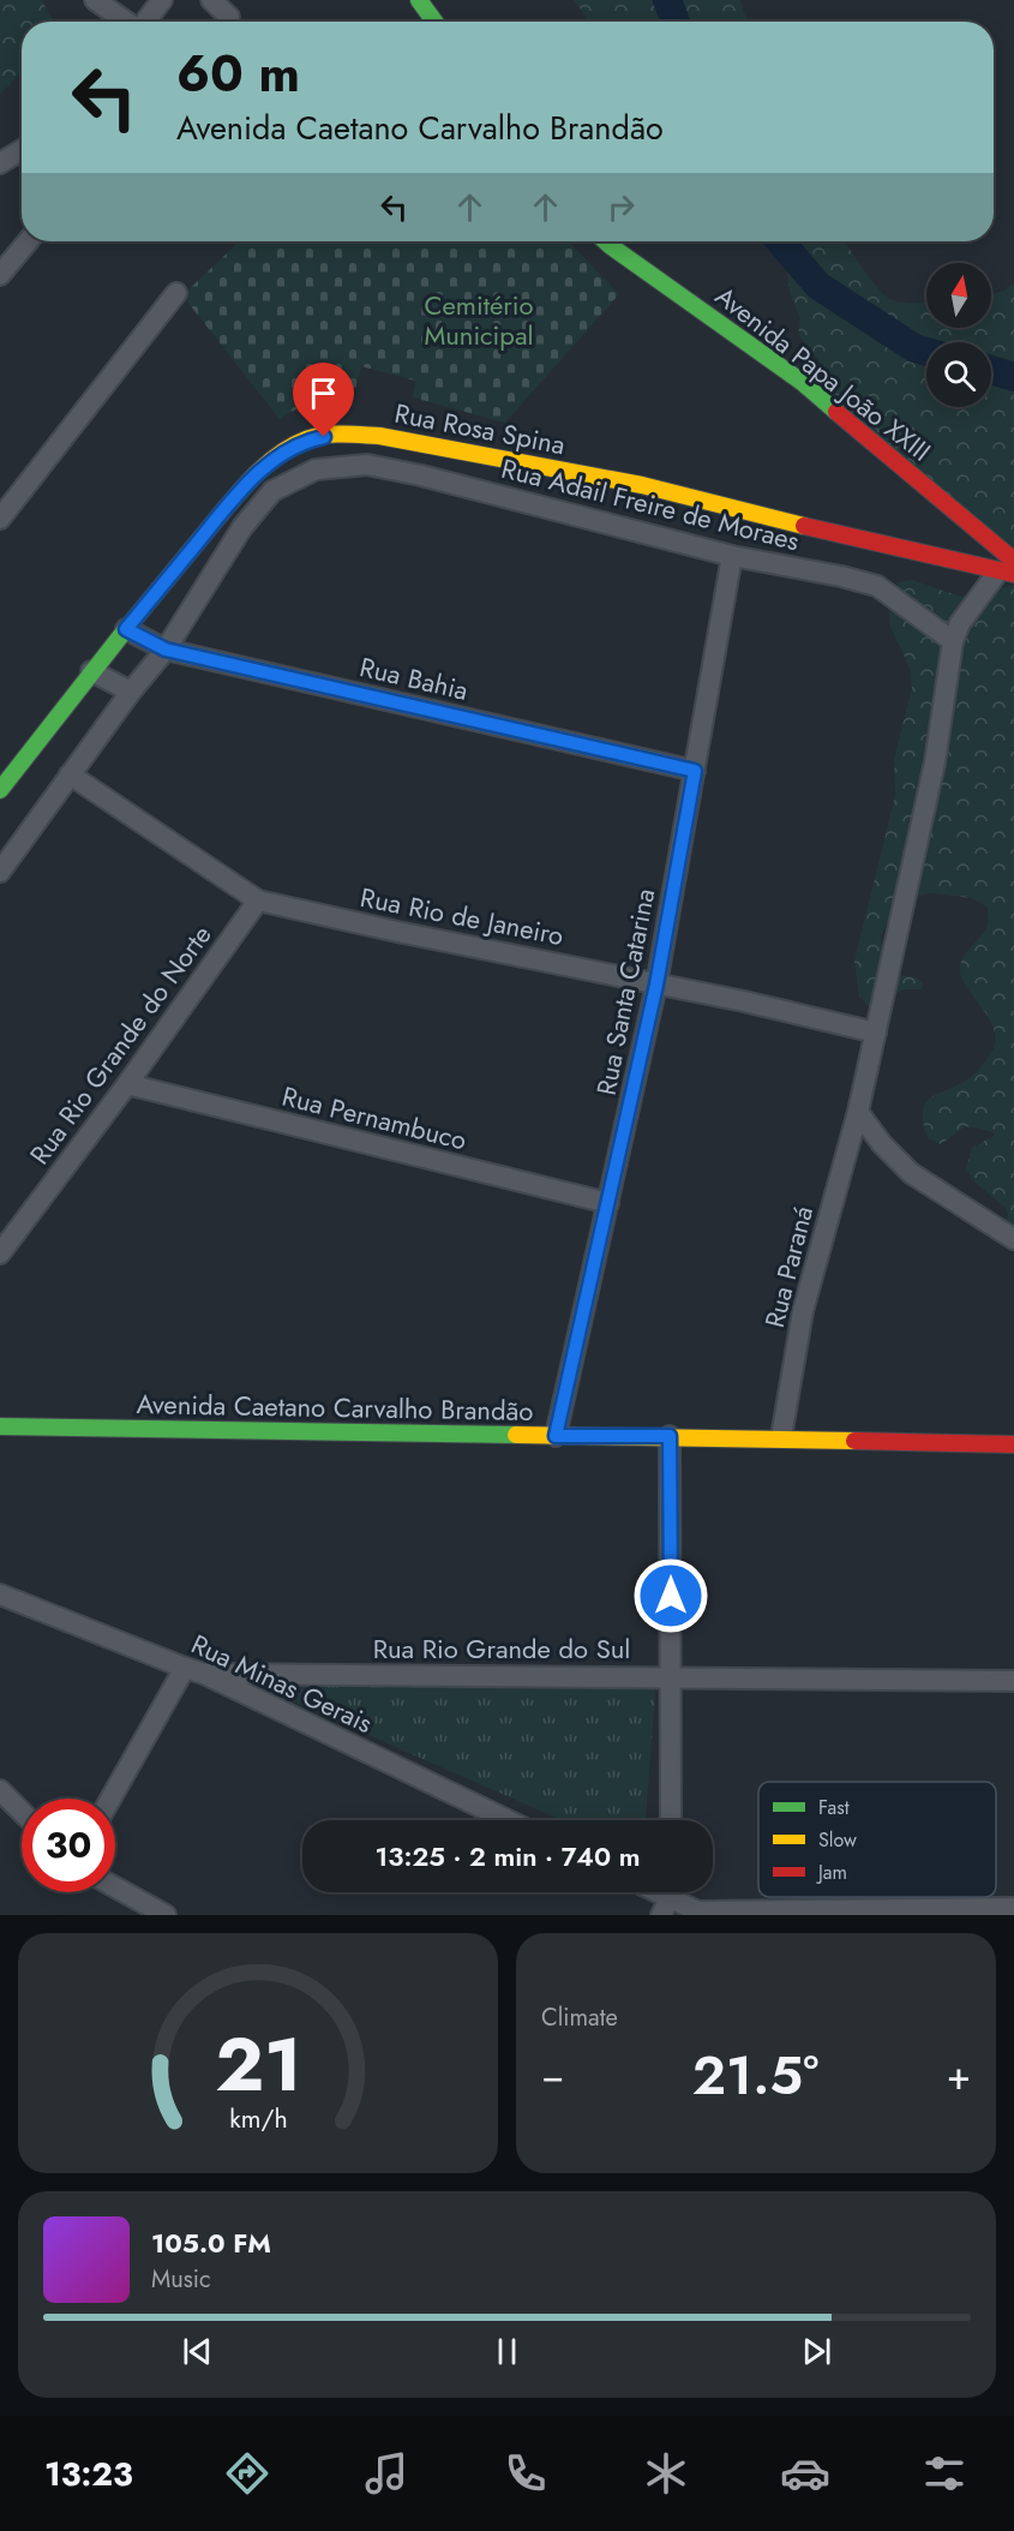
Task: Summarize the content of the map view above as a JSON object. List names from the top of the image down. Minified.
{"streets":{"street":["Avenida Papa João XXIII","Rua Rosa Spina","Rua Adail Freire de Moraes","Rua Bahia","Rua Rio de Janeiro","Rua Santa Catarina","Rua Rio Grande do Norte","Rua Pernambuco","Rua Paraná","Avenida Caetano Carvalho Brandão","Rua Rio Grande do Sul","Rua Minas Gerais"]},"crossings":[["Avenida Papa João XXIII","Rua Rosa Spina"],["Rua Rosa Spina","Rua Bahia"],["Rua Adail Freire de Moraes","Rua Bahia"],["Rua Adail Freire de Moraes","Rua Rio de Janeiro"],["Rua Adail Freire de Moraes","Rua Santa Catarina"],["Rua Bahia","Rua Santa Catarina"],["Rua Rio de Janeiro","Rua Santa Catarina"],["Rua Rio de Janeiro","Rua Rio Grande do Norte"],["Rua Santa Catarina","Rua Pernambuco"],["Rua Santa Catarina","Avenida Caetano Carvalho Brandão"],["Rua Rio Grande do Norte","Rua Pernambuco"],["Rua Paraná","Avenida Caetano Carvalho Brandão"],["Rua Rio Grande do Sul","Rua Minas Gerais"]],"parks":["Cemitério Municipal"],"legend":["Fast","Slow","Jam"],"north":"top","page":{"turn":["60 m","Avenida Caetano Carvalho Brandão"],"limit":"30","trip":"13:25 · 2 min · 740 m","tile":"Climate","heat":["−","21.5°","+"],"song":["105.0 FM","Music"],"tabs":"13:23","gauge":["21","km/h"]}}
